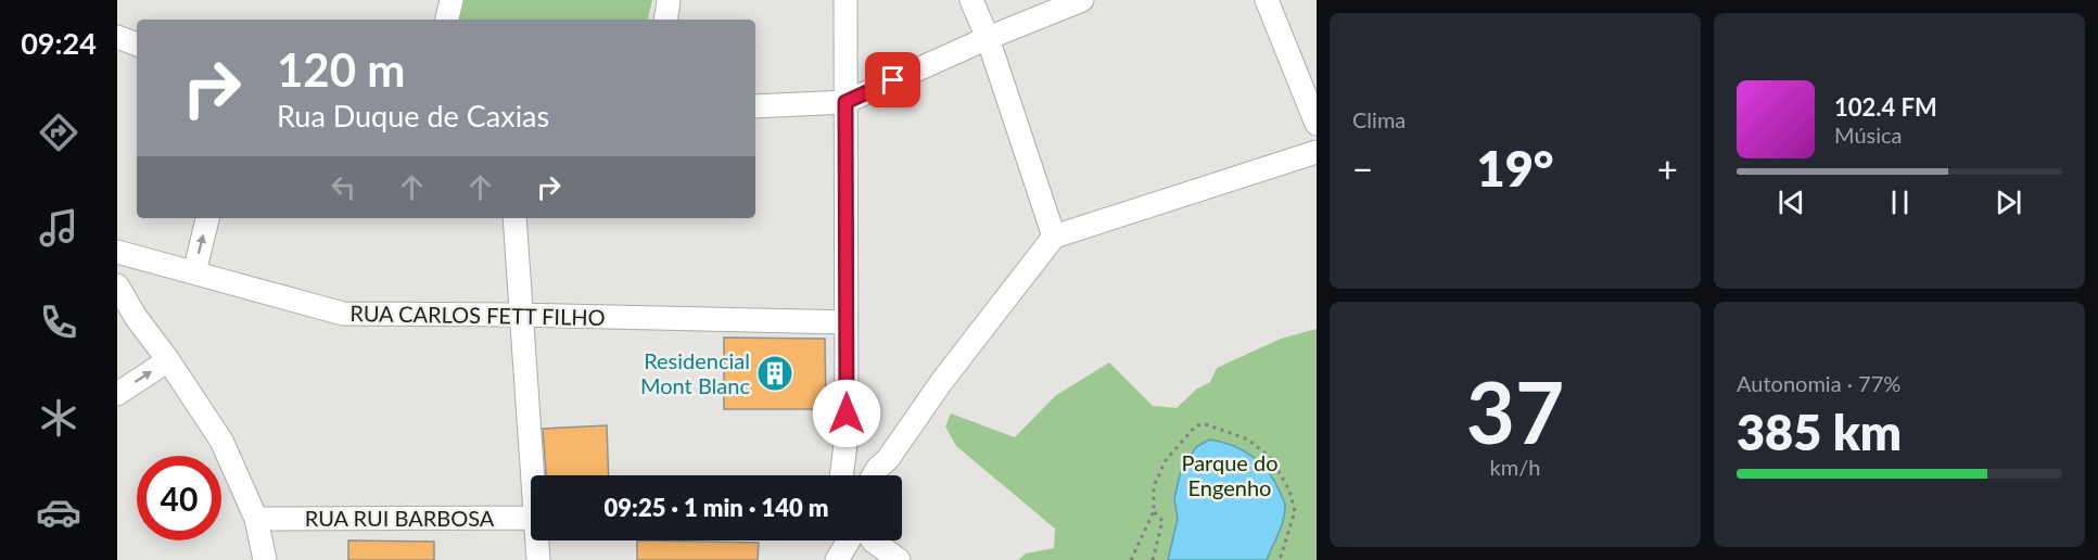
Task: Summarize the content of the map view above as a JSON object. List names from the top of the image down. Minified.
{"streets":{"street":["RUA CARLOS FETT FILHO","RUA RUI BARBOSA"]},"parks":["Parque do Engenho"],"places":{"building":["Residencial Mont Blanc"]},"page":{"tabs":"09:24","tile":["Clima",["37","km/h"],["Autonomia · 77%","385 km"]],"turn":["120 m","Rua Duque de Caxias"],"song":["102.4 FM","Música"],"heat":["−","19°","+"],"limit":"40","trip":"09:25 · 1 min · 140 m"}}
